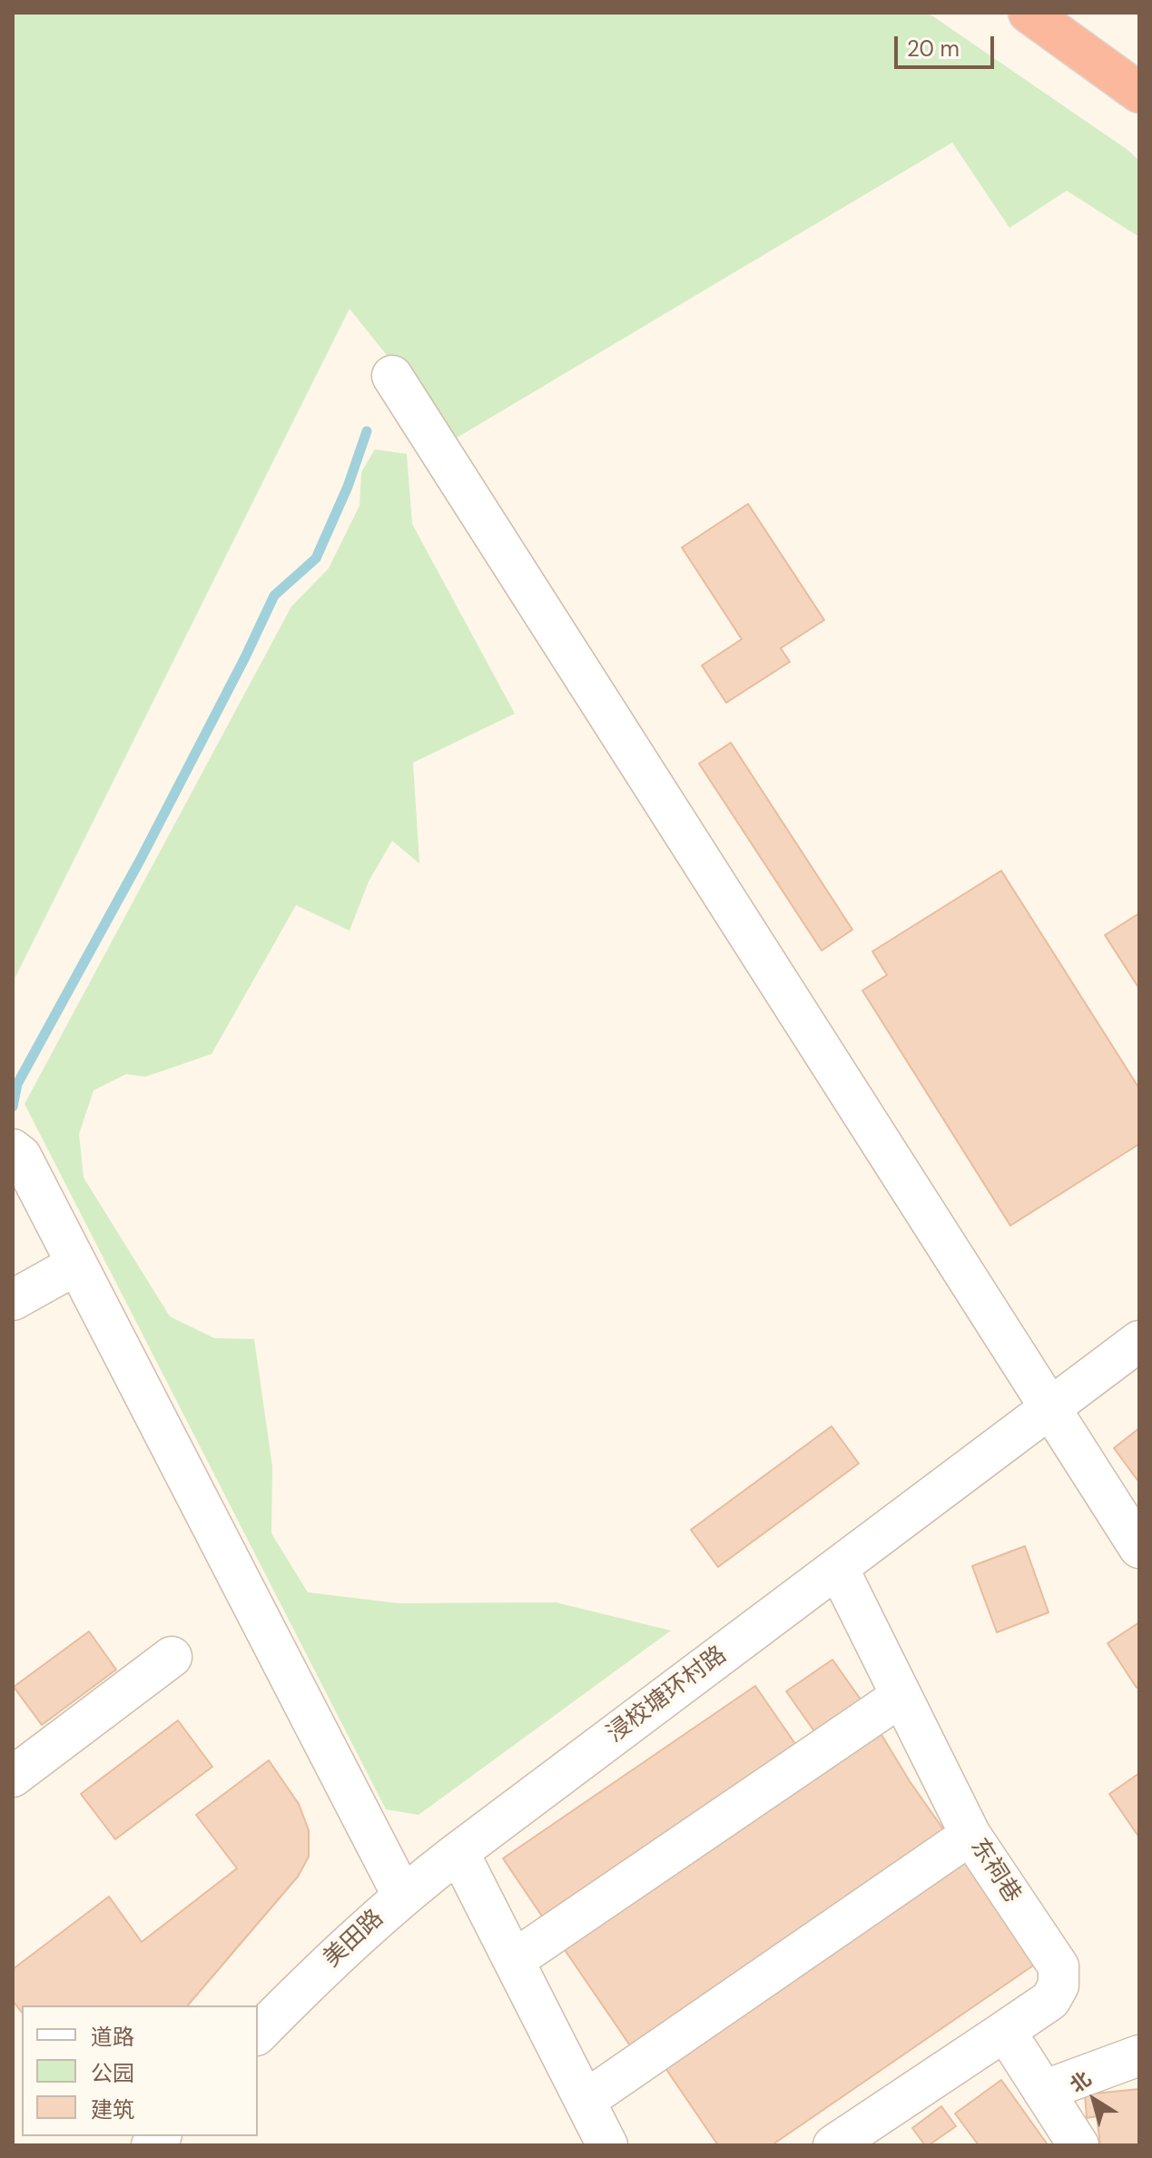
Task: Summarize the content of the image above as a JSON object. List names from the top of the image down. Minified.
{"streets":{"street":["浸校塘环村路","东祠巷","美田路"]},"crossings":[["浸校塘环村路","东祠巷"],["浸校塘环村路","美田路"]],"legend":["道路","公园","建筑"],"scale_bar":"20 m","north":"top left"}
